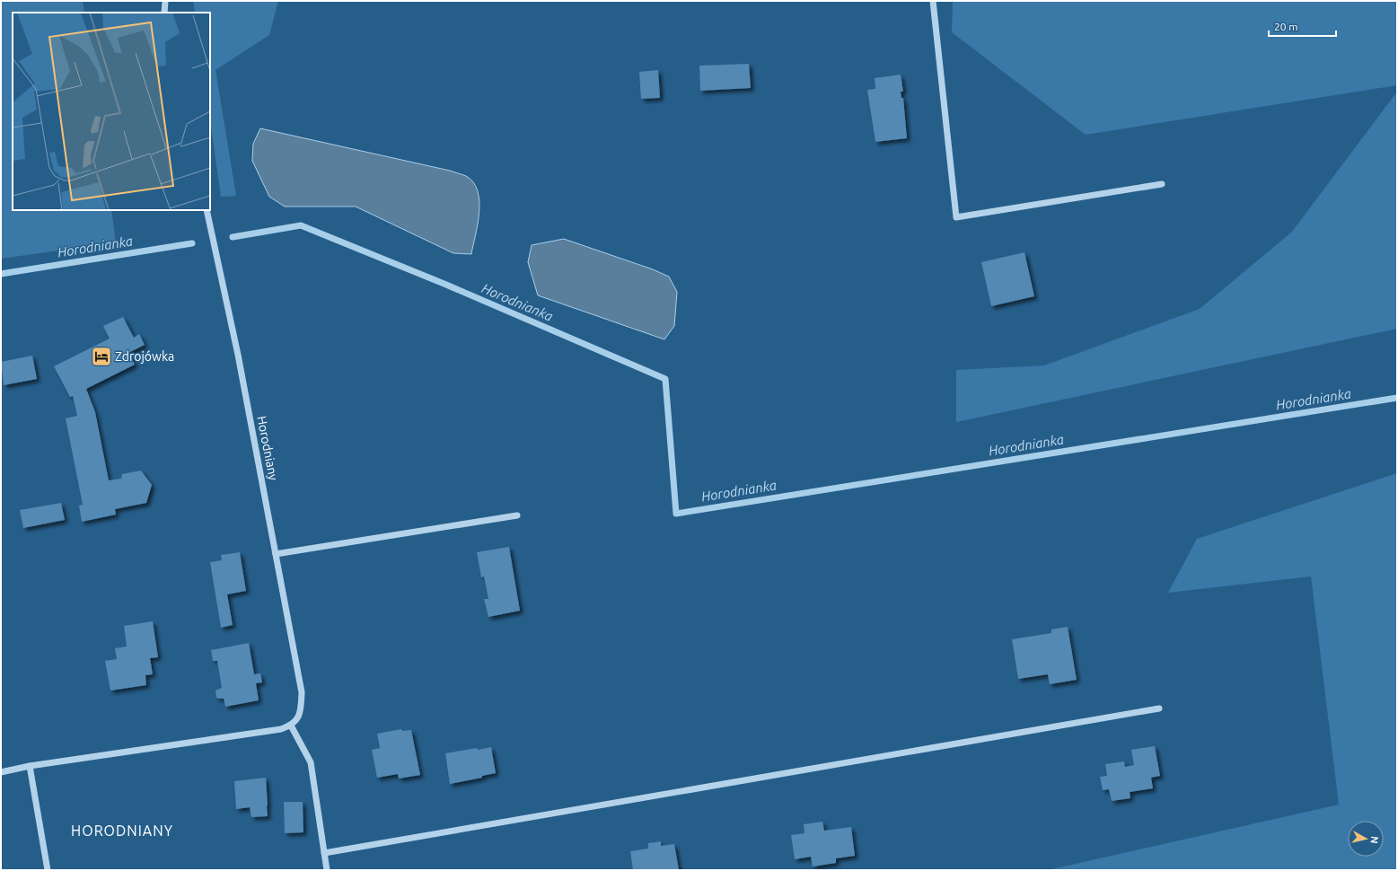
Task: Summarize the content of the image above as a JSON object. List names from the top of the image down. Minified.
{"streets":{"street":["Horodniany"]},"districts":["HORODNIANY"],"water":["Horodnianka"],"places":{"hotel":["Zdrojówka"]},"scale_bar":"20 m","north":"right"}
